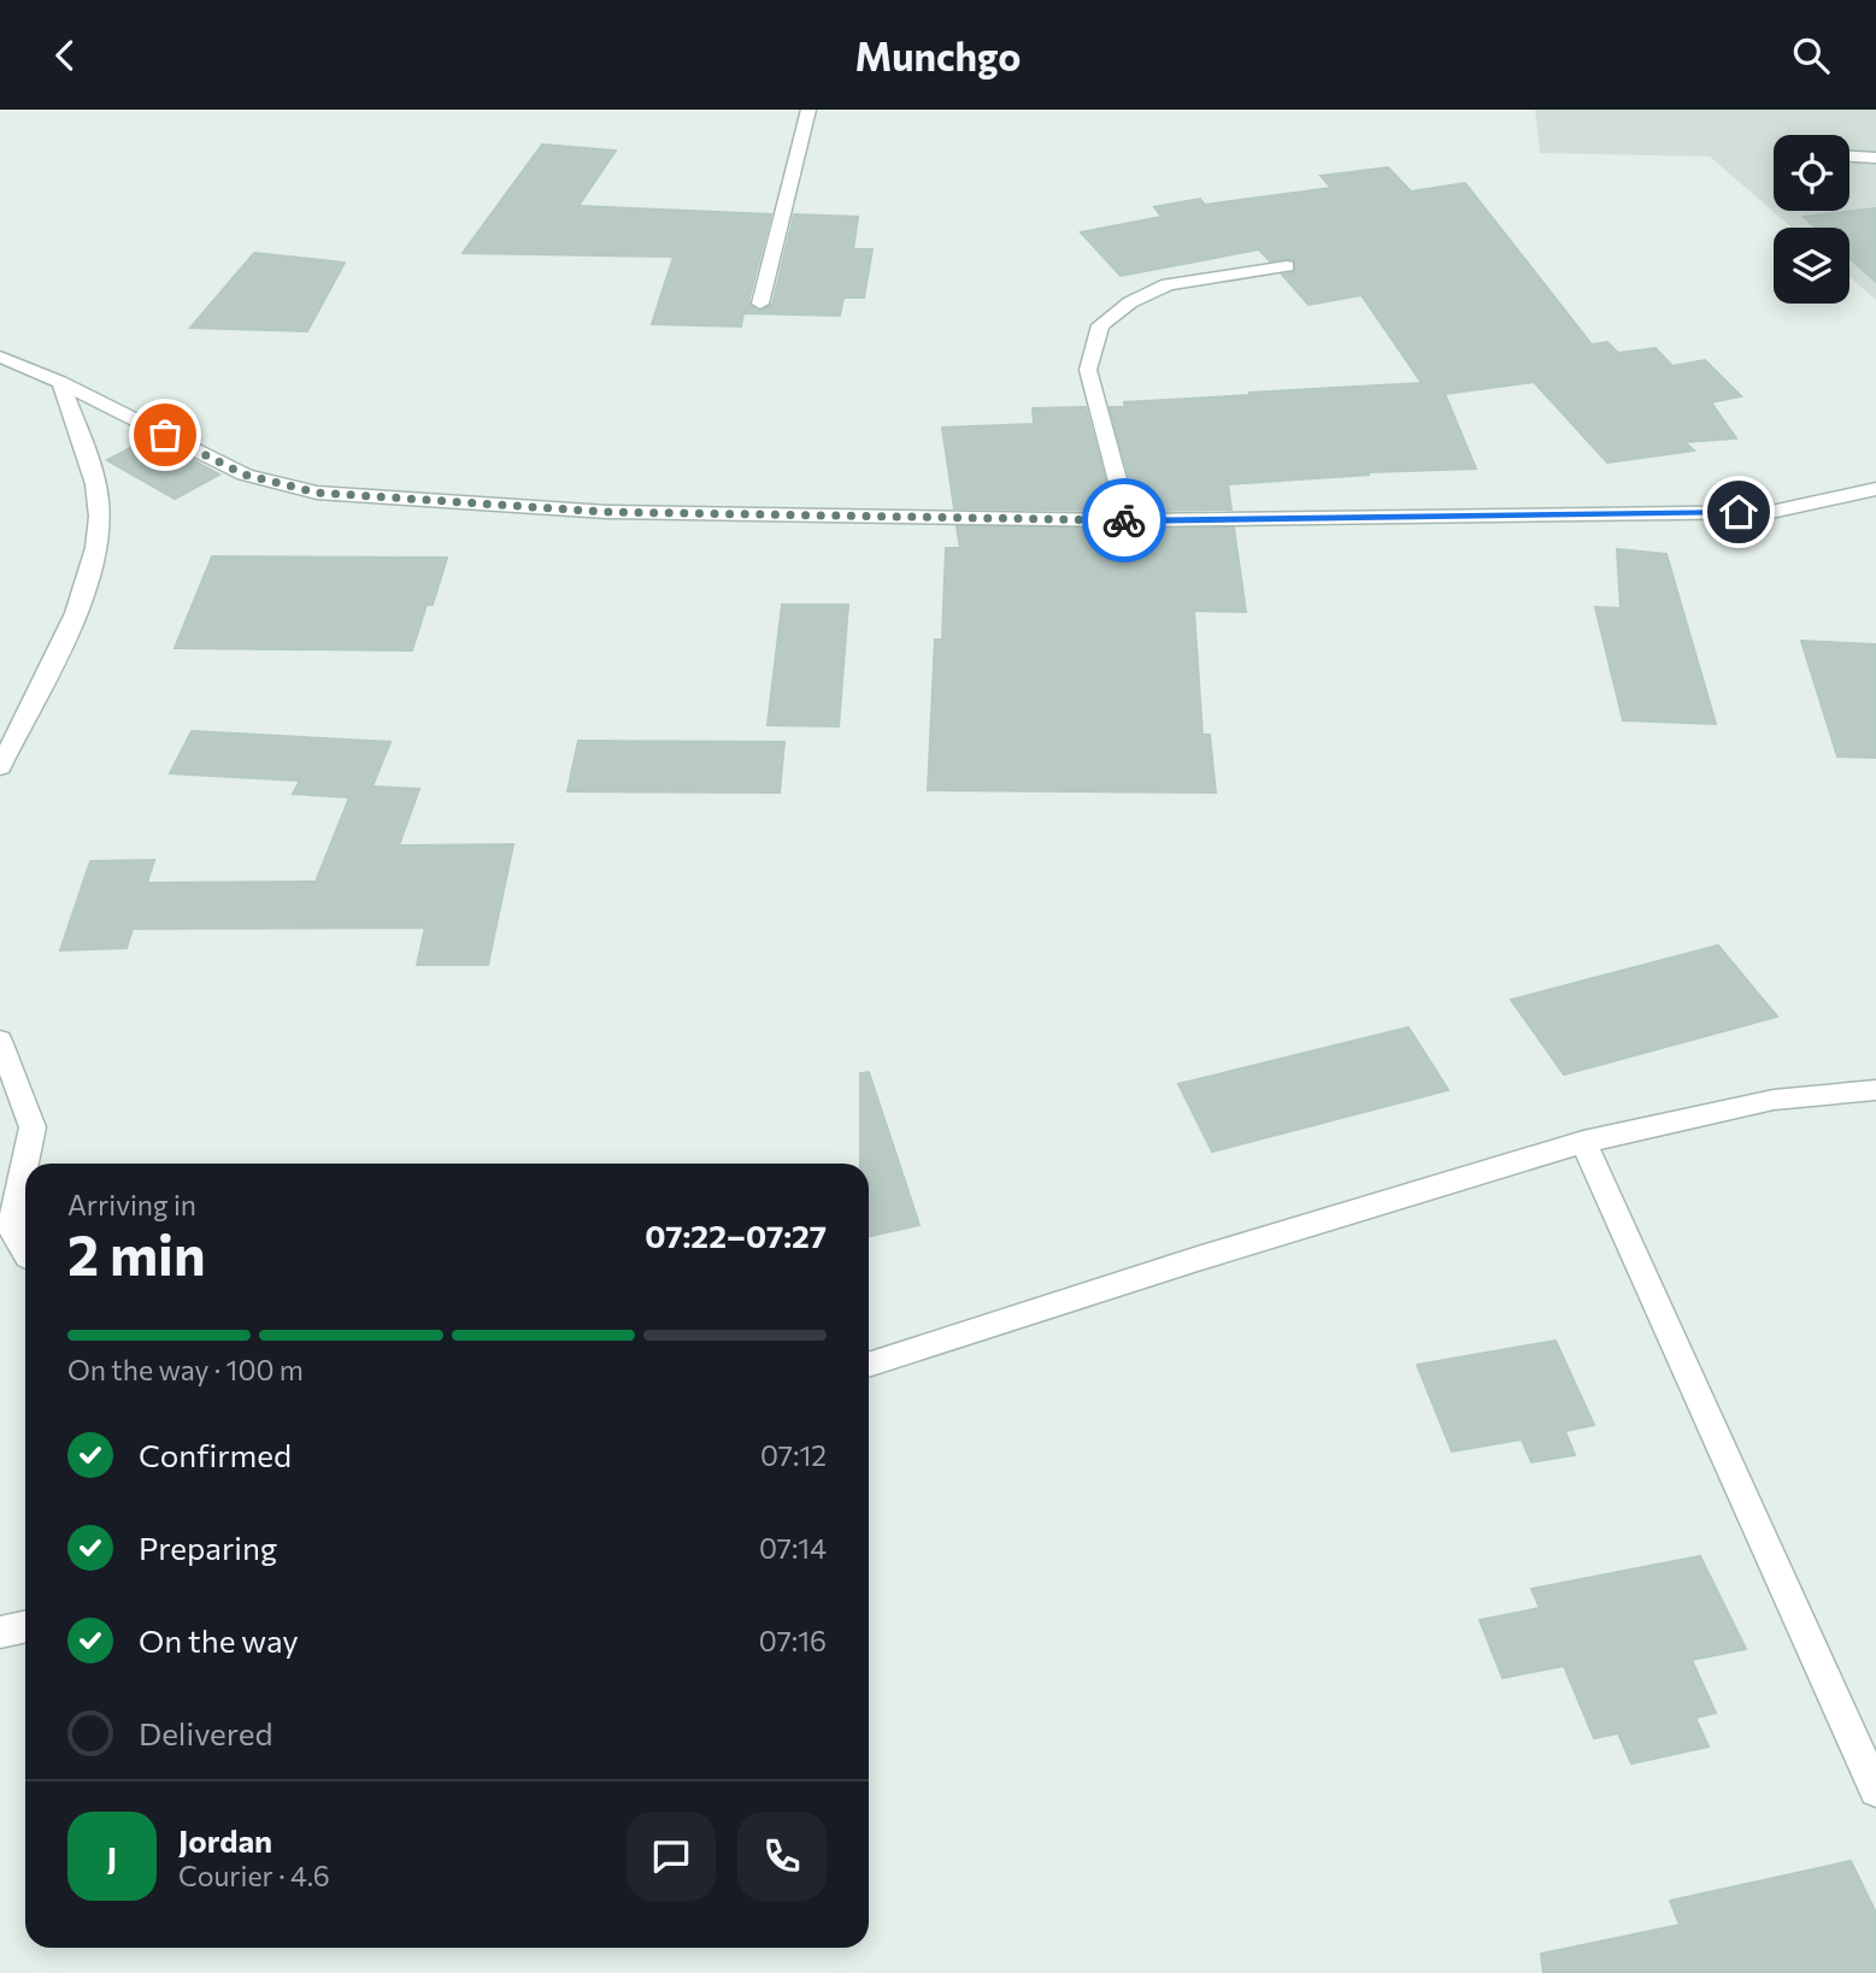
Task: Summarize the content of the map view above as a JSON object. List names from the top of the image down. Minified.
{"page":{"header":"Munchgo","heading":["2 min","Arriving in","07:22–07:27"],"panel":["Jordan","Courier · 4.6"],"bar":"On the way · 100 m","list":[["Confirmed","07:12"],["Preparing","07:14"],["On the way","07:16"],"Delivered"],"round":"J"}}
